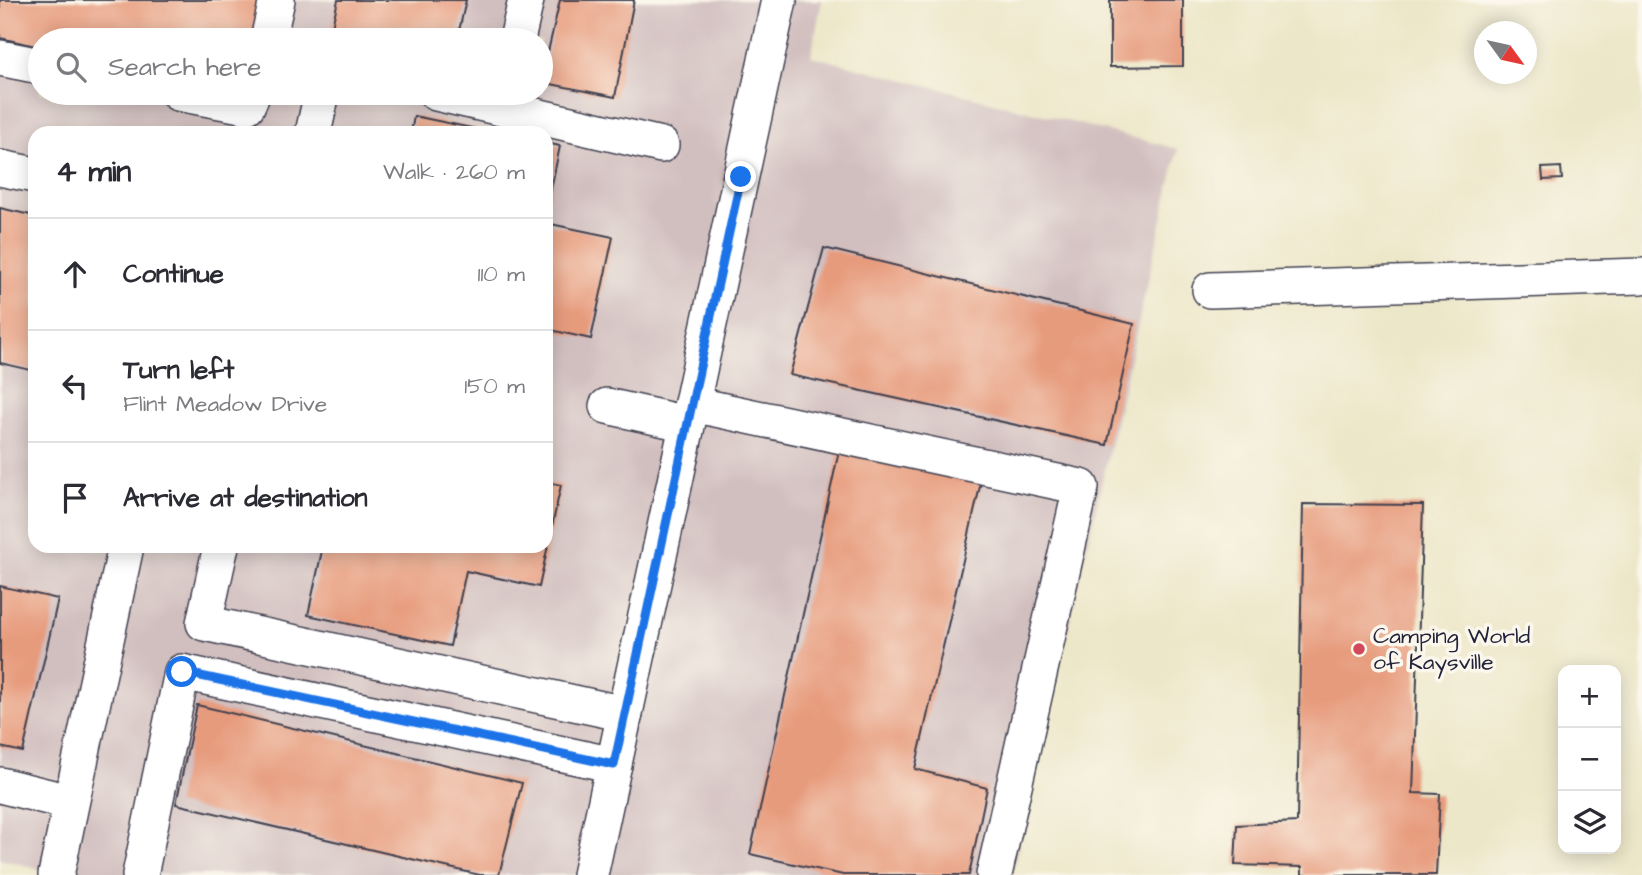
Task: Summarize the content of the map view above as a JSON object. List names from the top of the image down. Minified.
{"places":["Camping World of Kaysville"],"north":"bottom right","page":{"search":"Search here","heading":["4 min","Walk · 260 m"],"list":[["Continue","110 m"],["Turn left","Flint Meadow Drive","150 m"],"Arrive at destination"],"map_buttons":["+","−"]}}
